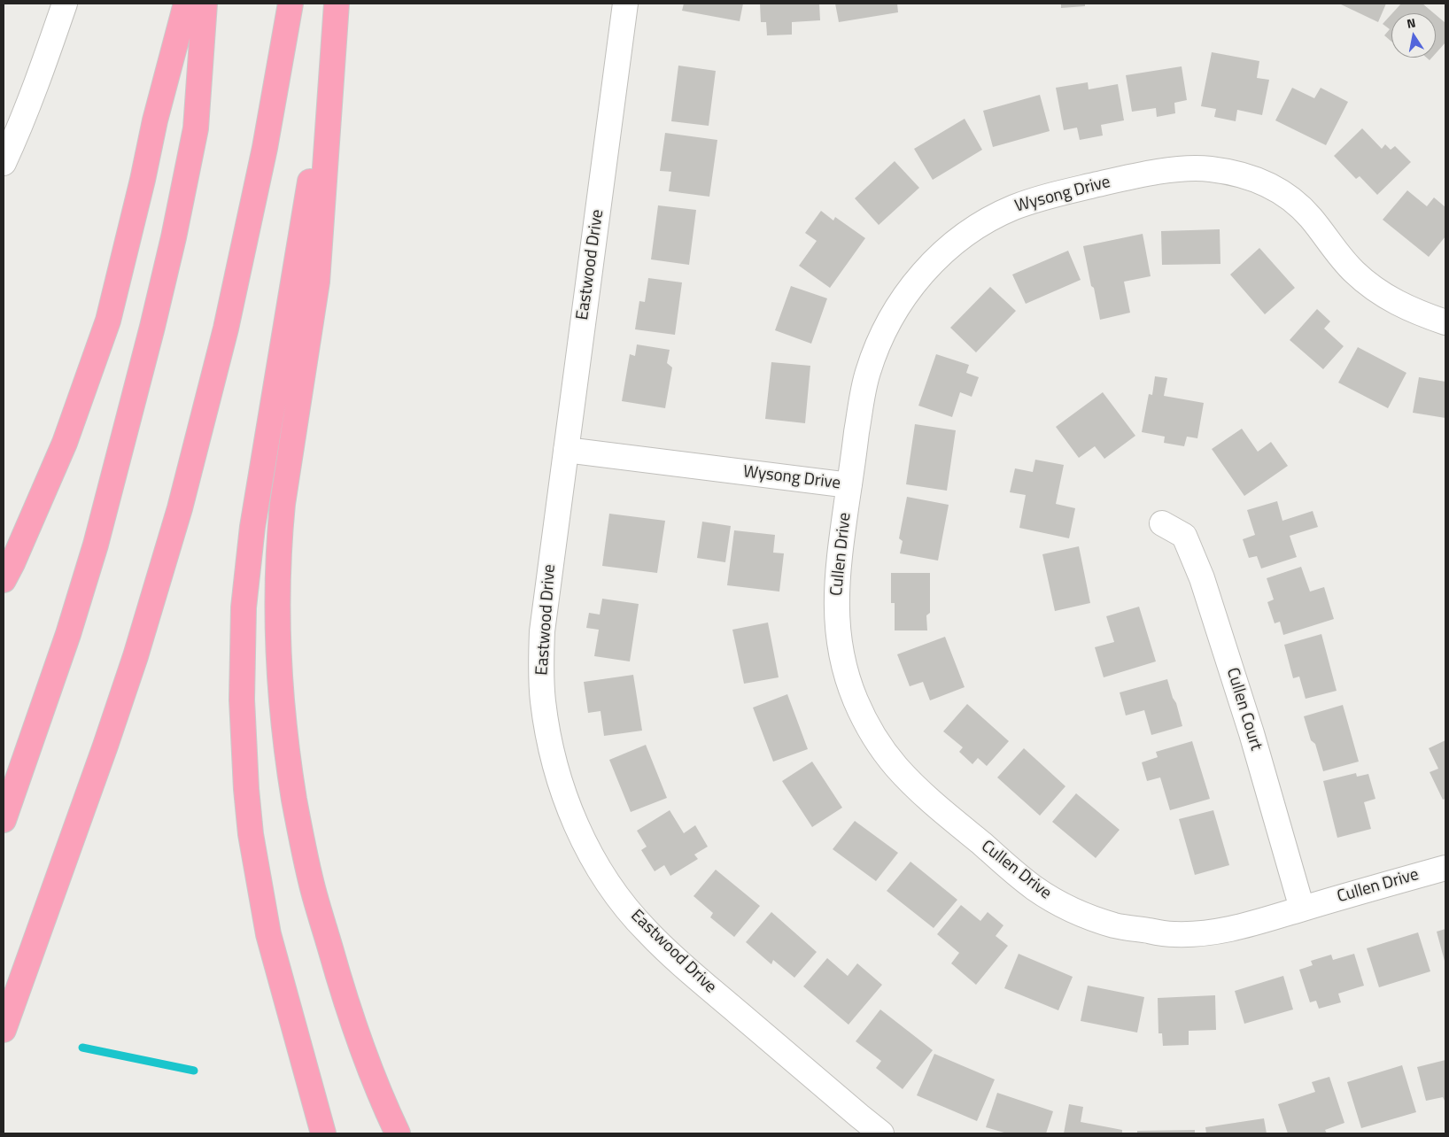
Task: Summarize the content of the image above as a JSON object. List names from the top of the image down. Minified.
{"streets":{"street":["Wysong Drive","Eastwood Drive","Cullen Drive","Cullen Court"]},"crossings":[["Wysong Drive","Eastwood Drive"],["Wysong Drive","Cullen Drive"],["Cullen Drive","Cullen Court"]],"north":"top"}
